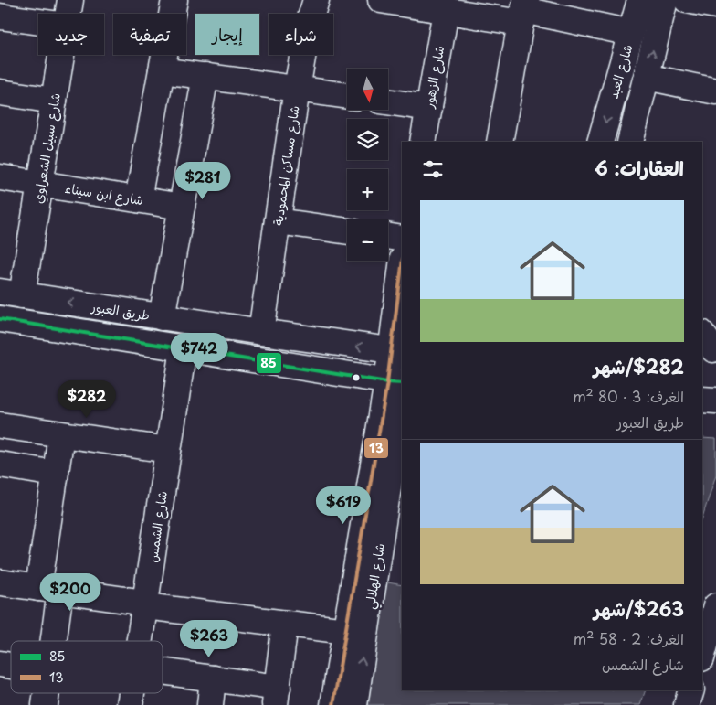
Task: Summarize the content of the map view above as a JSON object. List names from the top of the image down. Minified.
{"streets":{"street":["شارع العبد","شارع الزهور","شارع سبيل الشعراوي","شارع مساكن المحمودية","شارع ابن سيناء","طريق العبور","شارع الشمس","شارع الهلالي"]},"crossings":[["شارع سبيل الشعراوي","شارع ابن سيناء"],["شارع سبيل الشعراوي","طريق العبور"],["شارع مساكن المحمودية","طريق العبور"],["طريق العبور","شارع الهلالي"]],"lines":["transit line 13","transit line 85"],"legend":["85","13"],"north":"bottom","page":{"chip":["شراء","إيجار","تصفية","جديد"],"map_buttons":["+","−"],"heading":"العقارات: 6","price":["$281","$742","$282","$619","$200","$263"],"list":[{"name":"$282/شهر","note":"الغرف: 3 · 80 m² · طريق العبور"},{"name":"$263/شهر","note":"الغرف: 2 · 58 m² · شارع الشمس"}]}}
